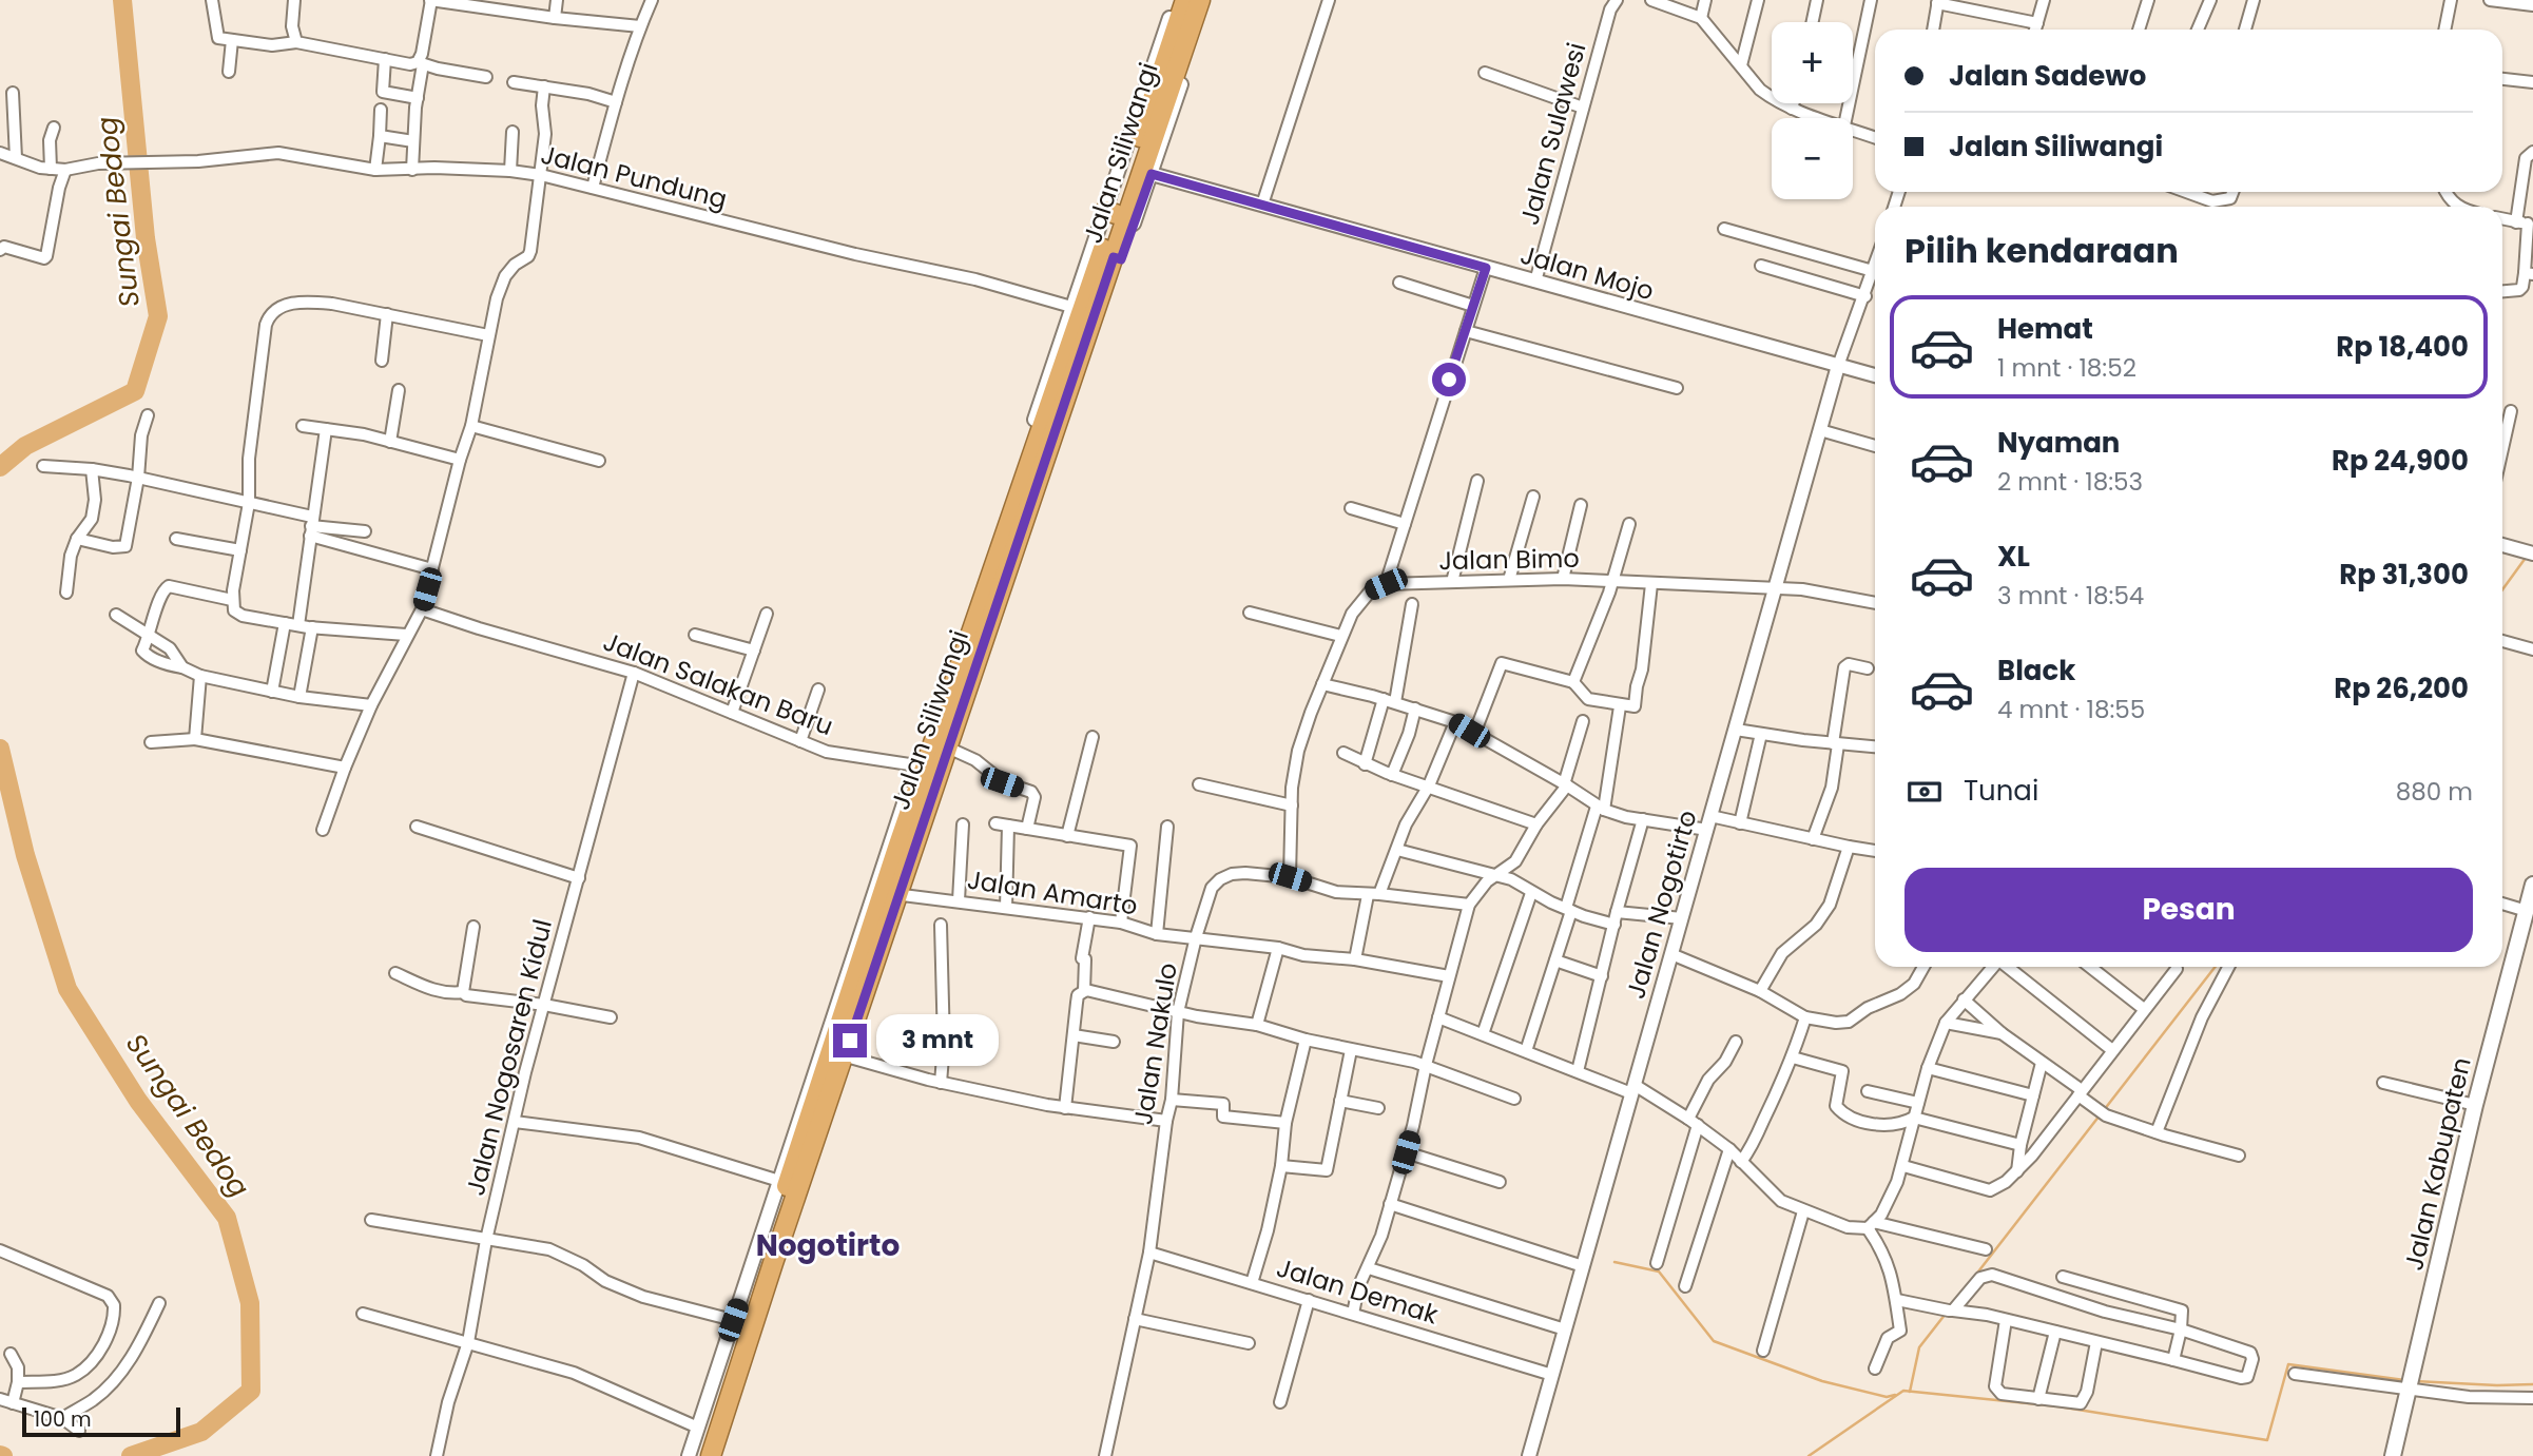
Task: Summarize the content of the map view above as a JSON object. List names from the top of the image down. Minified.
{"streets":{"highway":["Jalan Siliwangi"],"main road":["Jalan Kabupaten"],"street":["Jalan Sulawesi","Jalan Pundung","Jalan Mojo","Jalan Bimo","Jalan Salakan Baru","Jalan Amarto","Jalan Nogotirto","Jalan Nakulo","Jalan Nogosaren Kidul","Jalan Demak"]},"crossings":[["Jalan Sulawesi","Jalan Mojo"],["Jalan Mojo","Jalan Nogotirto"],["Jalan Bimo","Jalan Nogotirto"],["Jalan Salakan Baru","Jalan Nogosaren Kidul"],["Jalan Amarto","Jalan Nakulo"],["Jalan Nogotirto","Jalan Demak"],["Jalan Nakulo","Jalan Demak"]],"districts":["Nogotirto"],"water":["Sungai Bedog"],"scale_bar":"100 m","page":{"map_buttons":["+","−"],"banner":["Jalan Sadewo","Jalan Siliwangi"],"heading":"Pilih kendaraan","list":[{"name":"Hemat","note":"1 mnt · 18:52","value":"Rp 18,400"},{"name":"Nyaman","note":"2 mnt · 18:53","value":"Rp 24,900"},{"name":"XL","note":"3 mnt · 18:54","value":"Rp 31,300"},{"name":"Black","note":"4 mnt · 18:55","value":"Rp 26,200"}],"pay":["Tunai","880 m"],"buttons":"Pesan","bubble":"3 mnt","scale":"100 m"}}
